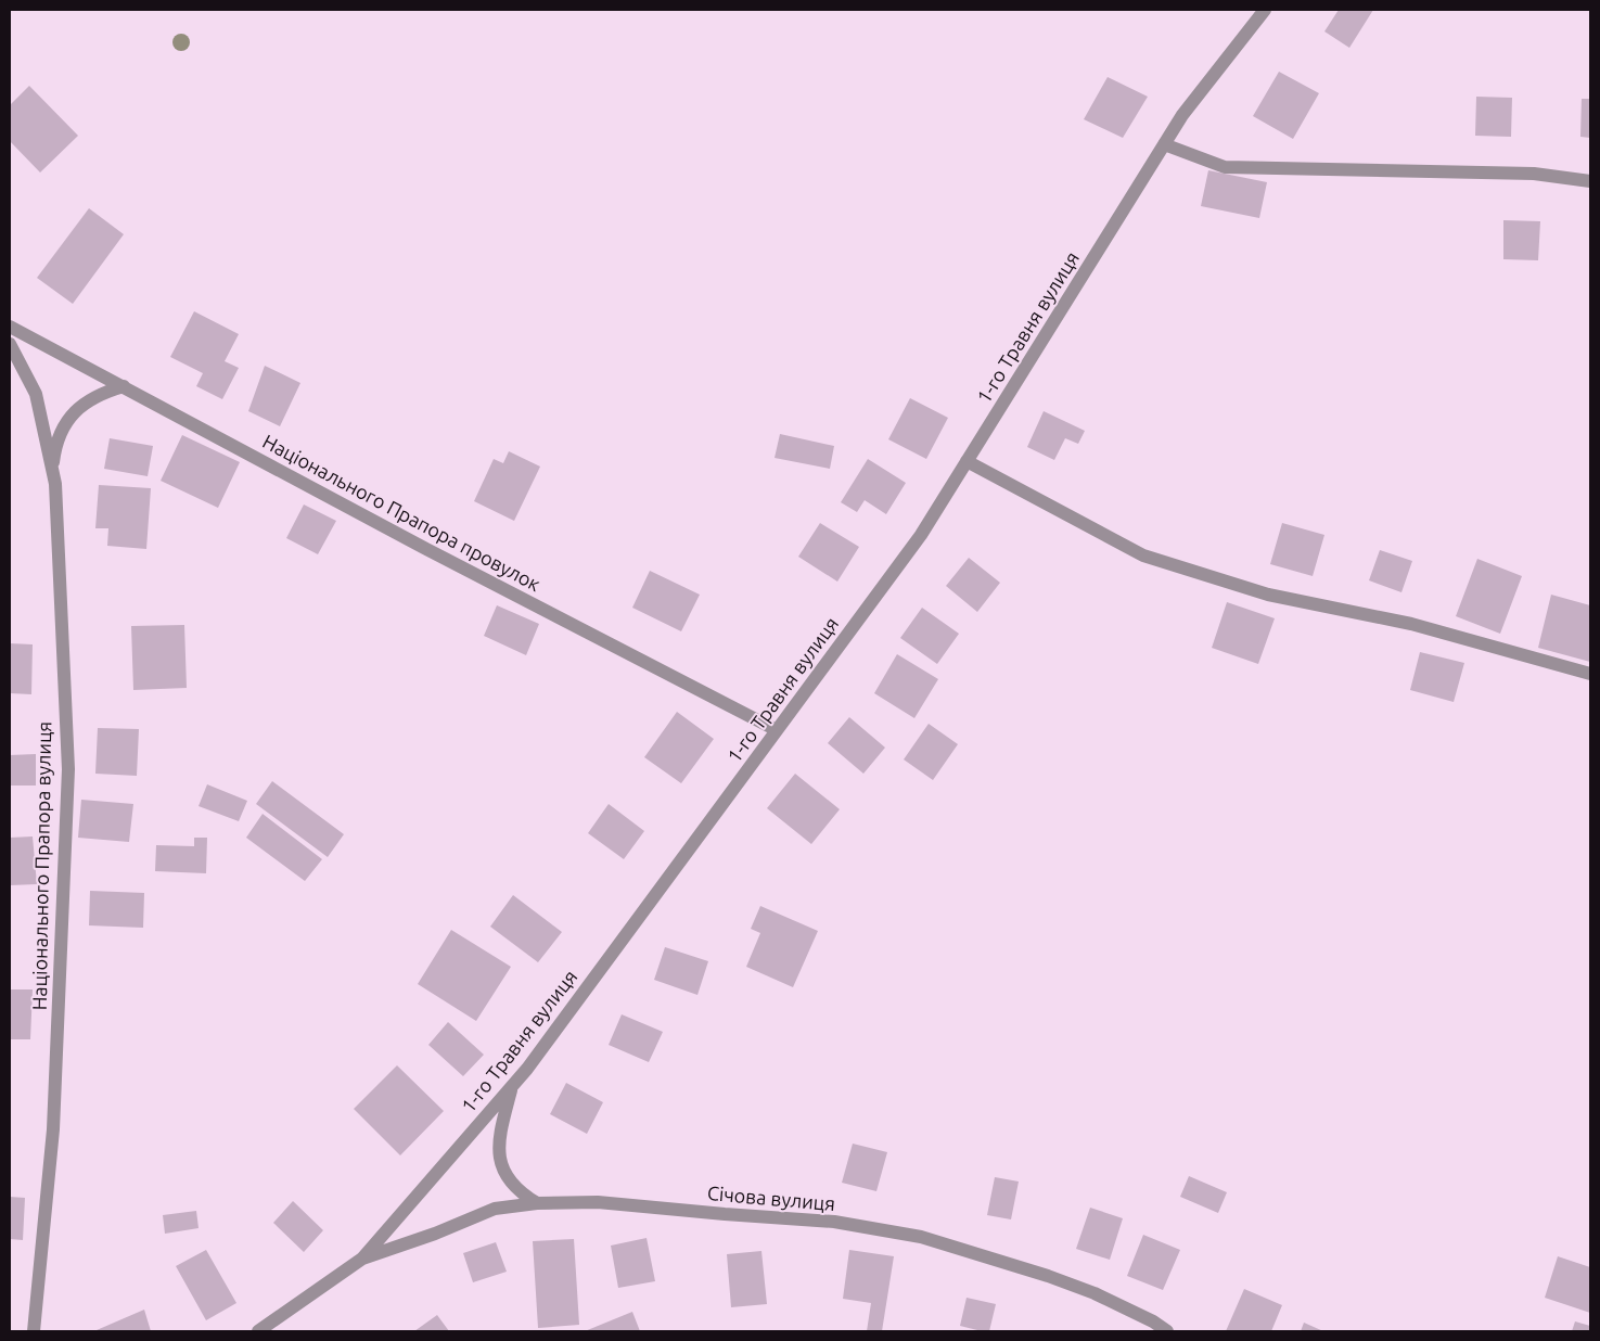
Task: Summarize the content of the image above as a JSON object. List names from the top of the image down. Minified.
{"streets":{"street":["1-го Травня вулиця","Національного Прапора провулок","Національного Прапора вулиця","Січова вулиця"]},"crossings":[["1-го Травня вулиця","Національного Прапора провулок"],["1-го Травня вулиця","Січова вулиця"]]}
